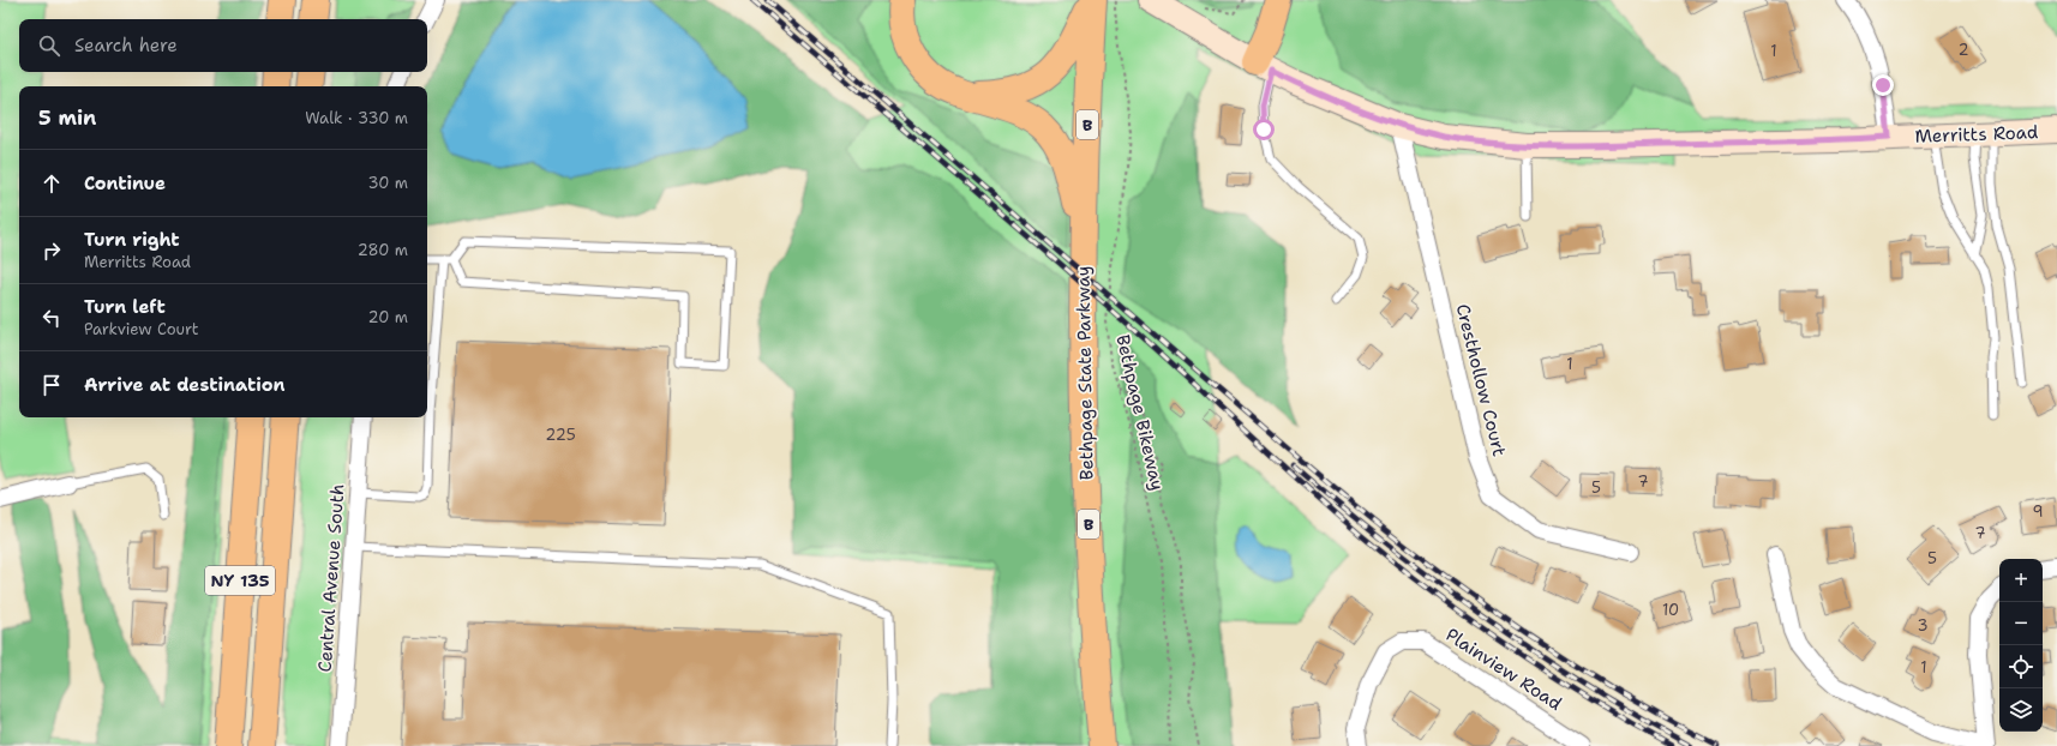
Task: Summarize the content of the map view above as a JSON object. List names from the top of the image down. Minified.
{"streets":{"highway":["B","Bethpage State Parkway","NY 135"],"main road":["Merritts Road"],"street":["Cresthollow Court","Central Avenue South","Plainview Road"],"path":["Bethpage Bikeway"]},"crossings":[["Merritts Road","Cresthollow Court"]],"house_numbers":["2","1","1","225","7","5","9","7","5","10","3","1"],"page":{"search":"Search here","heading":["5 min","Walk · 330 m"],"list":[["Continue","30 m"],["Turn right","Merritts Road","280 m"],["Turn left","Parkview Court","20 m"],"Arrive at destination"],"map_buttons":["+","−"]}}
